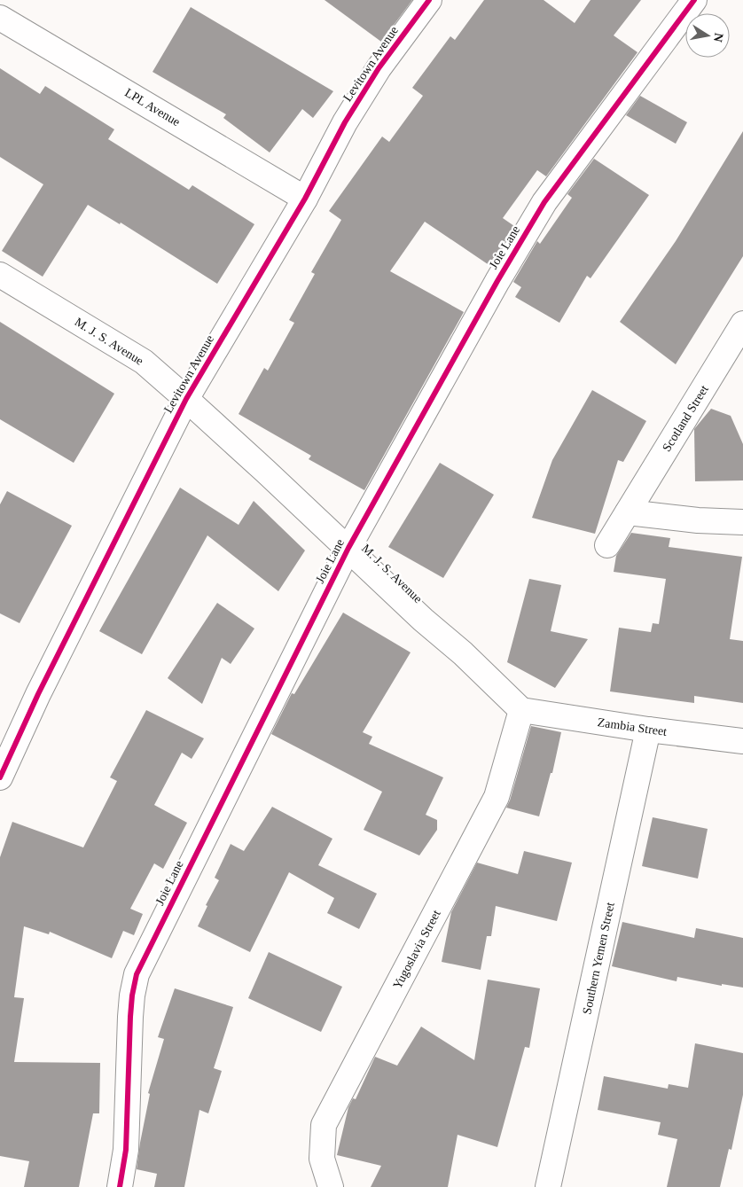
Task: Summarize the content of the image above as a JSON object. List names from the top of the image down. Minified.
{"streets":{"street":["Levitown Avenue","LPL Avenue","Joie Lane","M. J. S. Avenue","Scotland Street","Zambia Street","Yugoslavia Street","Southern Yemen Street"]},"crossings":[["Levitown Avenue","LPL Avenue"],["Levitown Avenue","M. J. S. Avenue"],["Joie Lane","M. J. S. Avenue"],["M. J. S. Avenue","Zambia Street"],["M. J. S. Avenue","Yugoslavia Street"],["Zambia Street","Yugoslavia Street"],["Zambia Street","Southern Yemen Street"]],"north":"right"}
